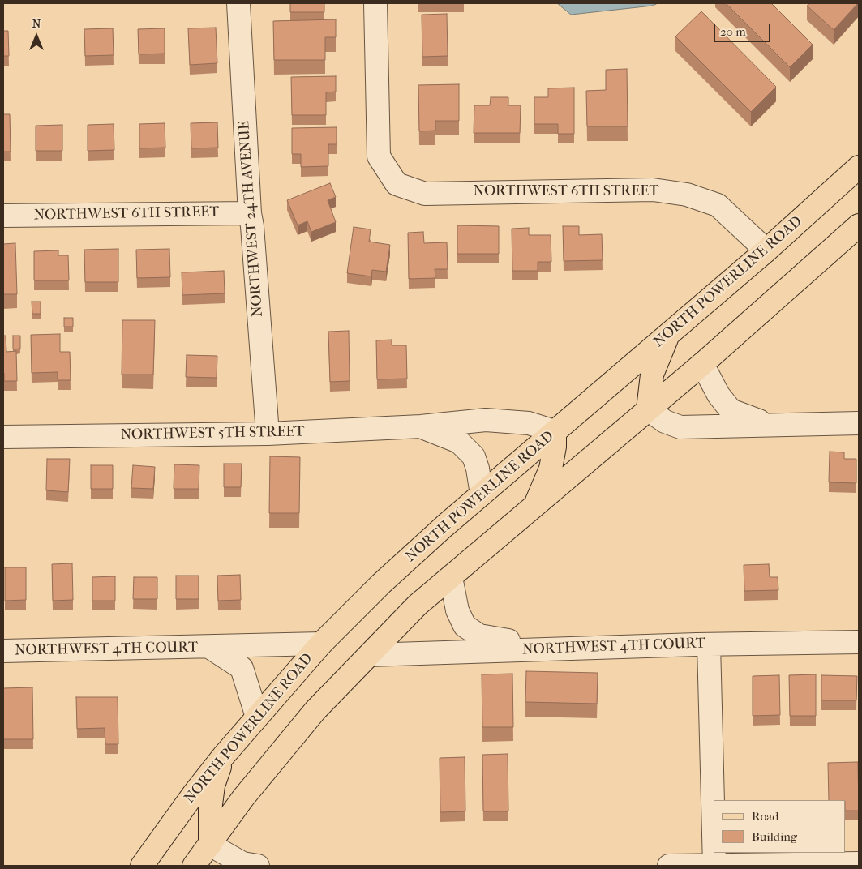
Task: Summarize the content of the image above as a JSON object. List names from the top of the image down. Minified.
{"streets":{"main road":["NORTH POWERLINE ROAD"],"street":["NORTHWEST 6TH STREET","NORTHWEST 24TH AVENUE","NORTHWEST 5TH STREET","NORTHWEST 4TH COURT"]},"crossings":[["NORTHWEST 6TH STREET","NORTHWEST 24TH AVENUE"],["NORTHWEST 6TH STREET","NORTH POWERLINE ROAD"],["NORTHWEST 24TH AVENUE","NORTHWEST 5TH STREET"],["NORTH POWERLINE ROAD","NORTHWEST 5TH STREET"],["NORTH POWERLINE ROAD","NORTHWEST 4TH COURT"]],"legend":["Road","Building"],"scale_bar":"20 m","north":"top"}
